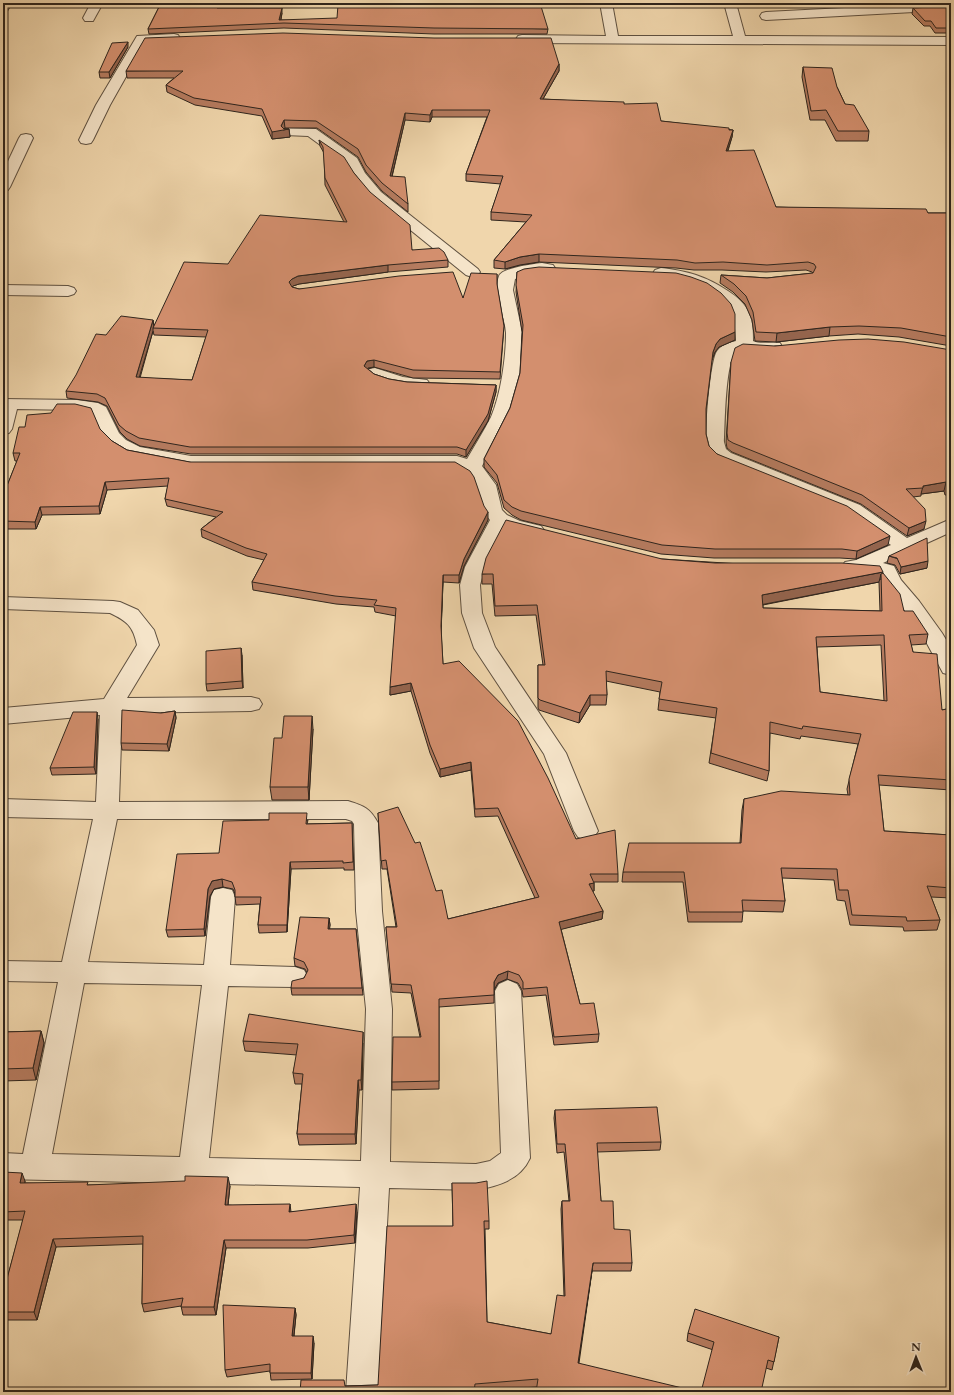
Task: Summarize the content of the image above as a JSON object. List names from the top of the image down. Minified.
{"north":"top"}
